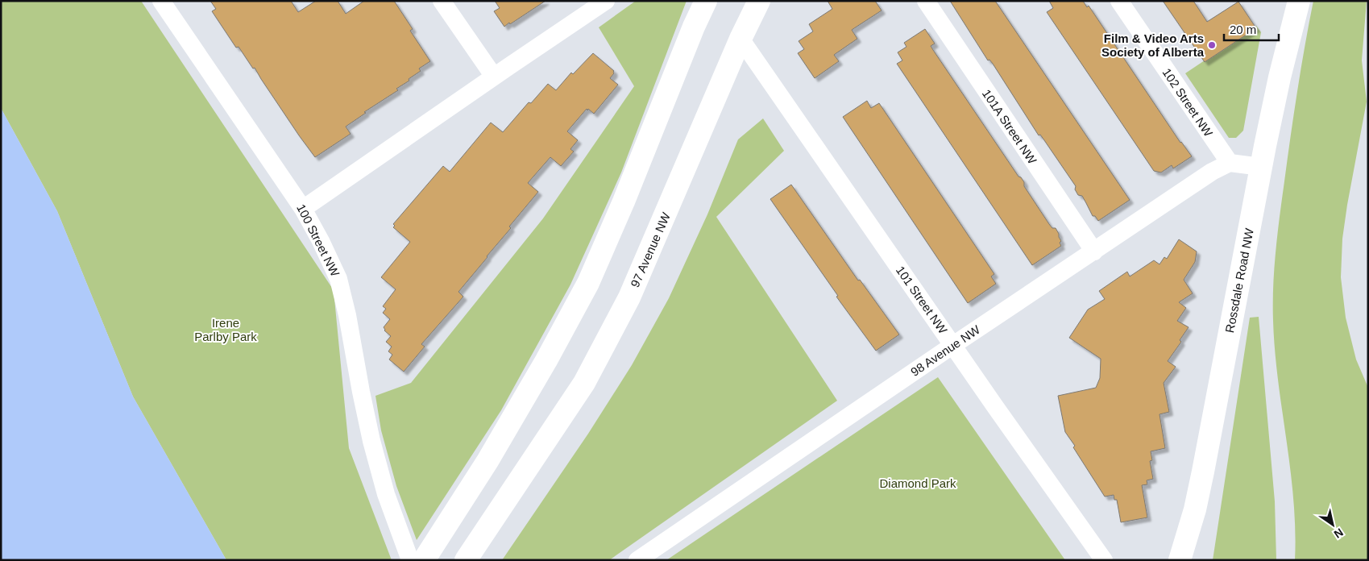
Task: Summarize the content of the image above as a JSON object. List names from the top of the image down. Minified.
{"streets":{"main road":["97 Avenue NW","Rossdale Road NW"],"street":["102 Street NW","101A Street NW","100 Street NW","101 Street NW","98 Avenue NW"]},"crossings":[["102 Street NW","98 Avenue NW"],["101A Street NW","98 Avenue NW"],["97 Avenue NW","101 Street NW"],["101 Street NW","98 Avenue NW"]],"parks":["Irene Parlby Park","Diamond Park"],"places":["Film & Video Arts Society of Alberta"],"scale_bar":"20 m","north":"bottom right"}
